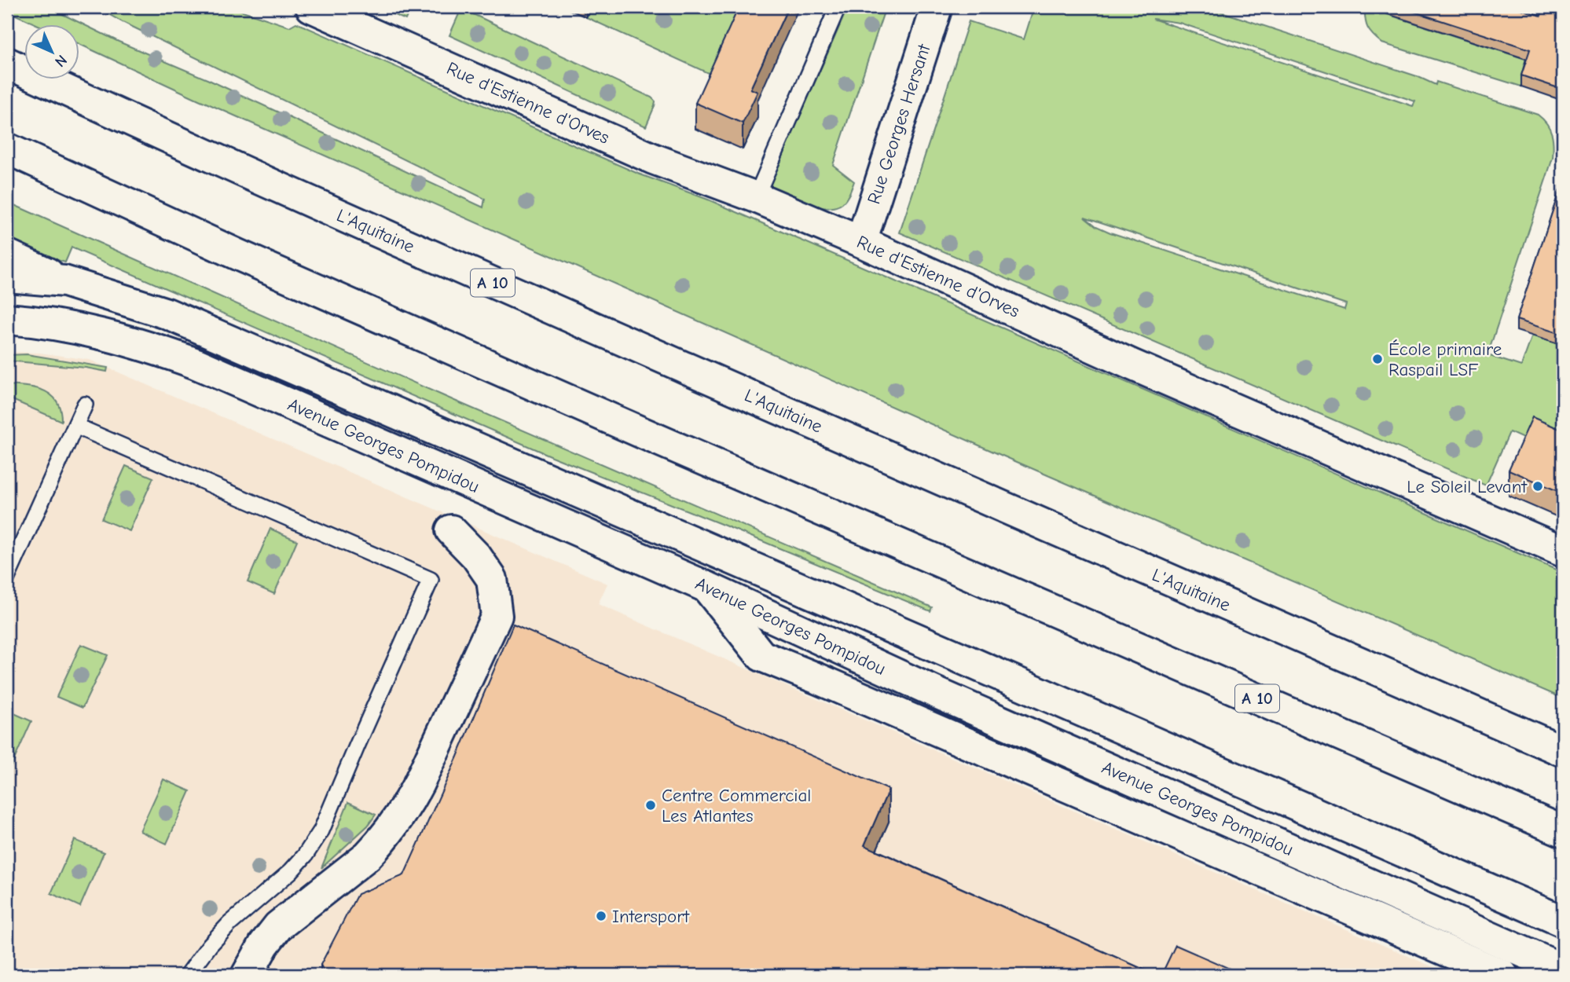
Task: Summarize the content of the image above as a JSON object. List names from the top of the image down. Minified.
{"streets":{"main road":["Rue d'Estienne d'Orves","Rue Georges Hersant","L'Aquitaine","A 10","Avenue Georges Pompidou"]},"crossings":[["Rue d'Estienne d'Orves","Rue Georges Hersant"]],"places":["École primaire Raspail LSF","Le Soleil Levant","Centre Commercial Les Atlantes","Intersport"],"north":"bottom right"}
